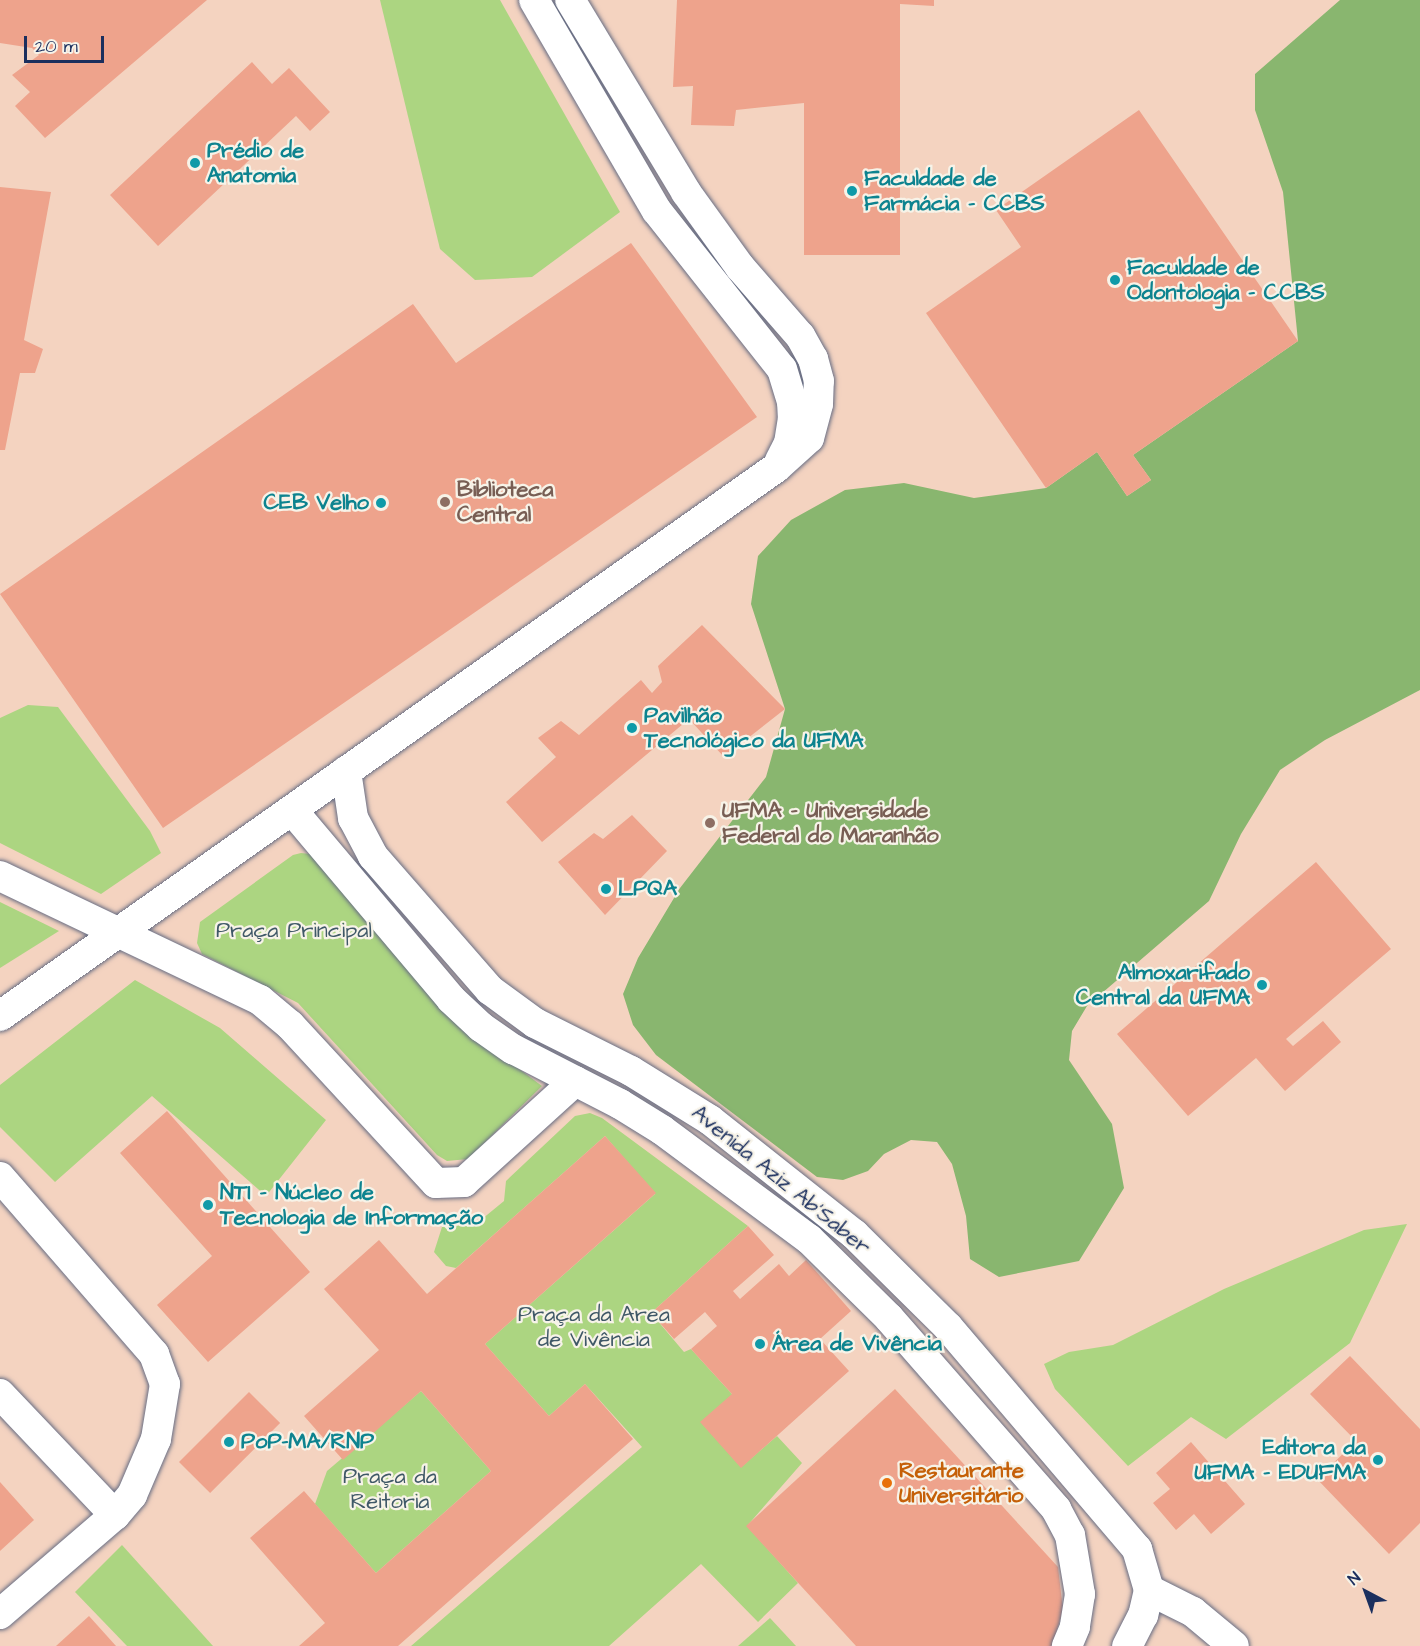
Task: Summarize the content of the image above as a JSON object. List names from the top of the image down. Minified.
{"streets":{"street":["Avenida Aziz Ab'Saber"]},"parks":["Praça Principal","Praça da Area de Vivência","Praça da Reitoria"],"places":["Prédio de Anatomia","Faculdade de Farmácia - CCBS","Faculdade de Odontologia - CCBS","Biblioteca Central","CEB Velho","Pavilhão Tecnológico da UFMA","UFMA - Universidade Federal do Maranhão","LPQA","Almoxarifado Central da UFMA","NTI - Núcleo de Tecnologia de Informação","Área de Vivência","PoP-MA/RNP","Editora da UFMA - EDUFMA","Restaurante Universitário"],"scale_bar":"20 m","north":"top left"}
